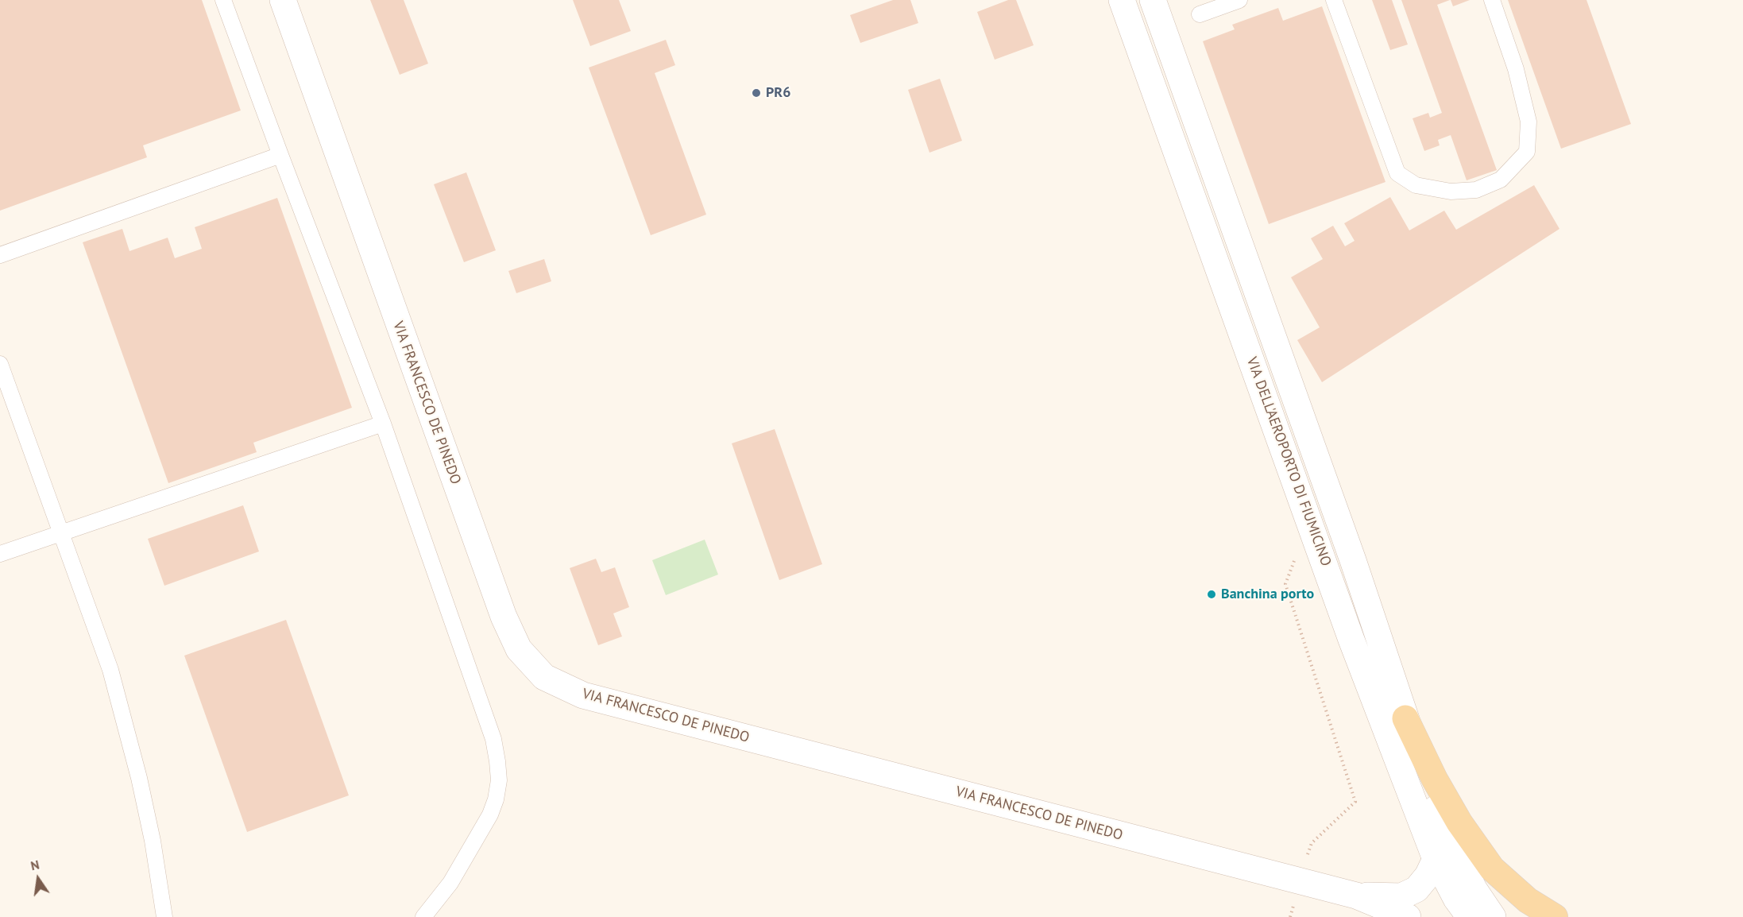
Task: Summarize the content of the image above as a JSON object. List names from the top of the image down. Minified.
{"streets":{"street":["VIA FRANCESCO DE PINEDO","VIA DELL'AEROPORTO DI FIUMICINO"]},"crossings":[["VIA FRANCESCO DE PINEDO","VIA DELL'AEROPORTO DI FIUMICINO"]],"places":["PR6","Banchina porto"],"north":"top"}
